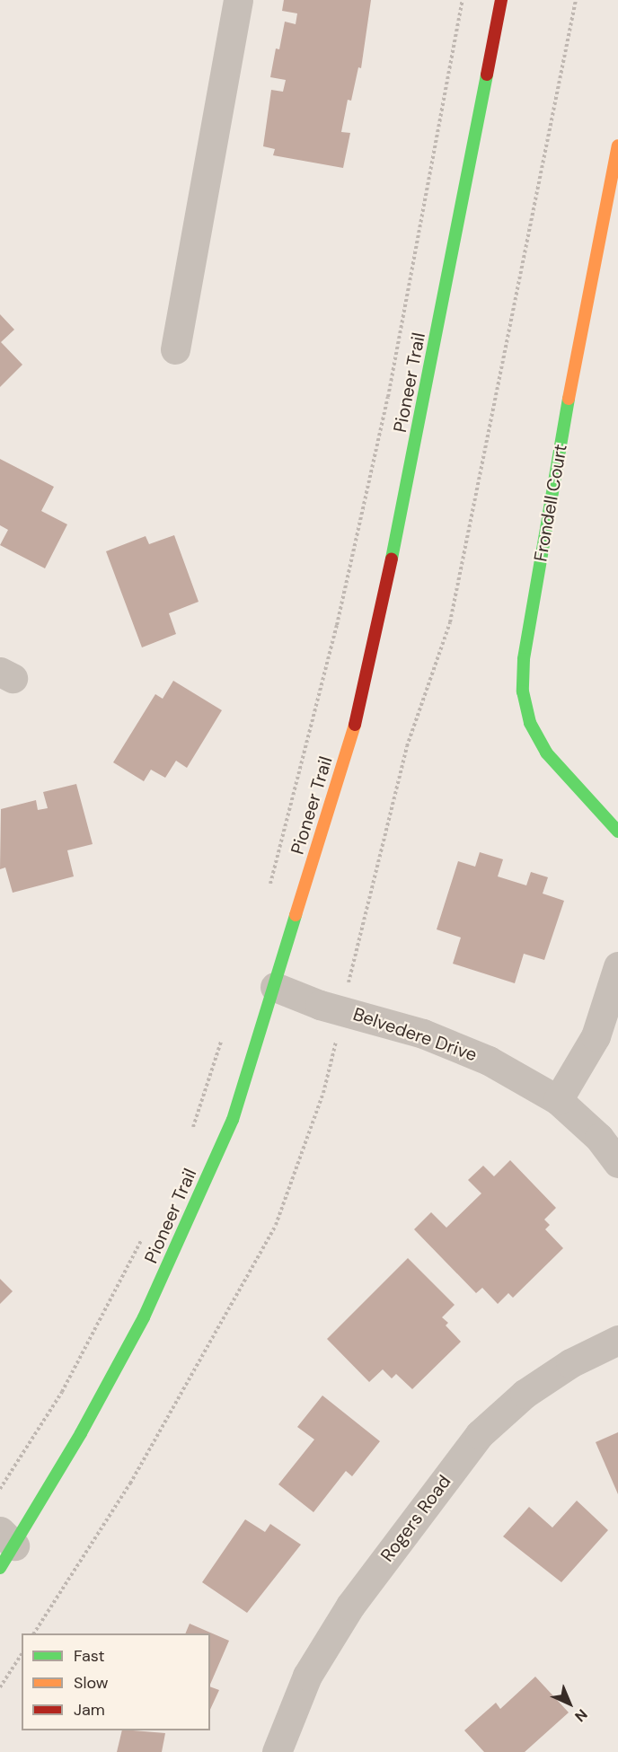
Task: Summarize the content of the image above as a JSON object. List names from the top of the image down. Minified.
{"streets":{"main road":["Pioneer Trail","Frondell Court"],"street":["Belvedere Drive","Rogers Road"]},"crossings":[["Pioneer Trail","Belvedere Drive"]],"legend":["Fast","Slow","Jam"],"north":"bottom right"}
